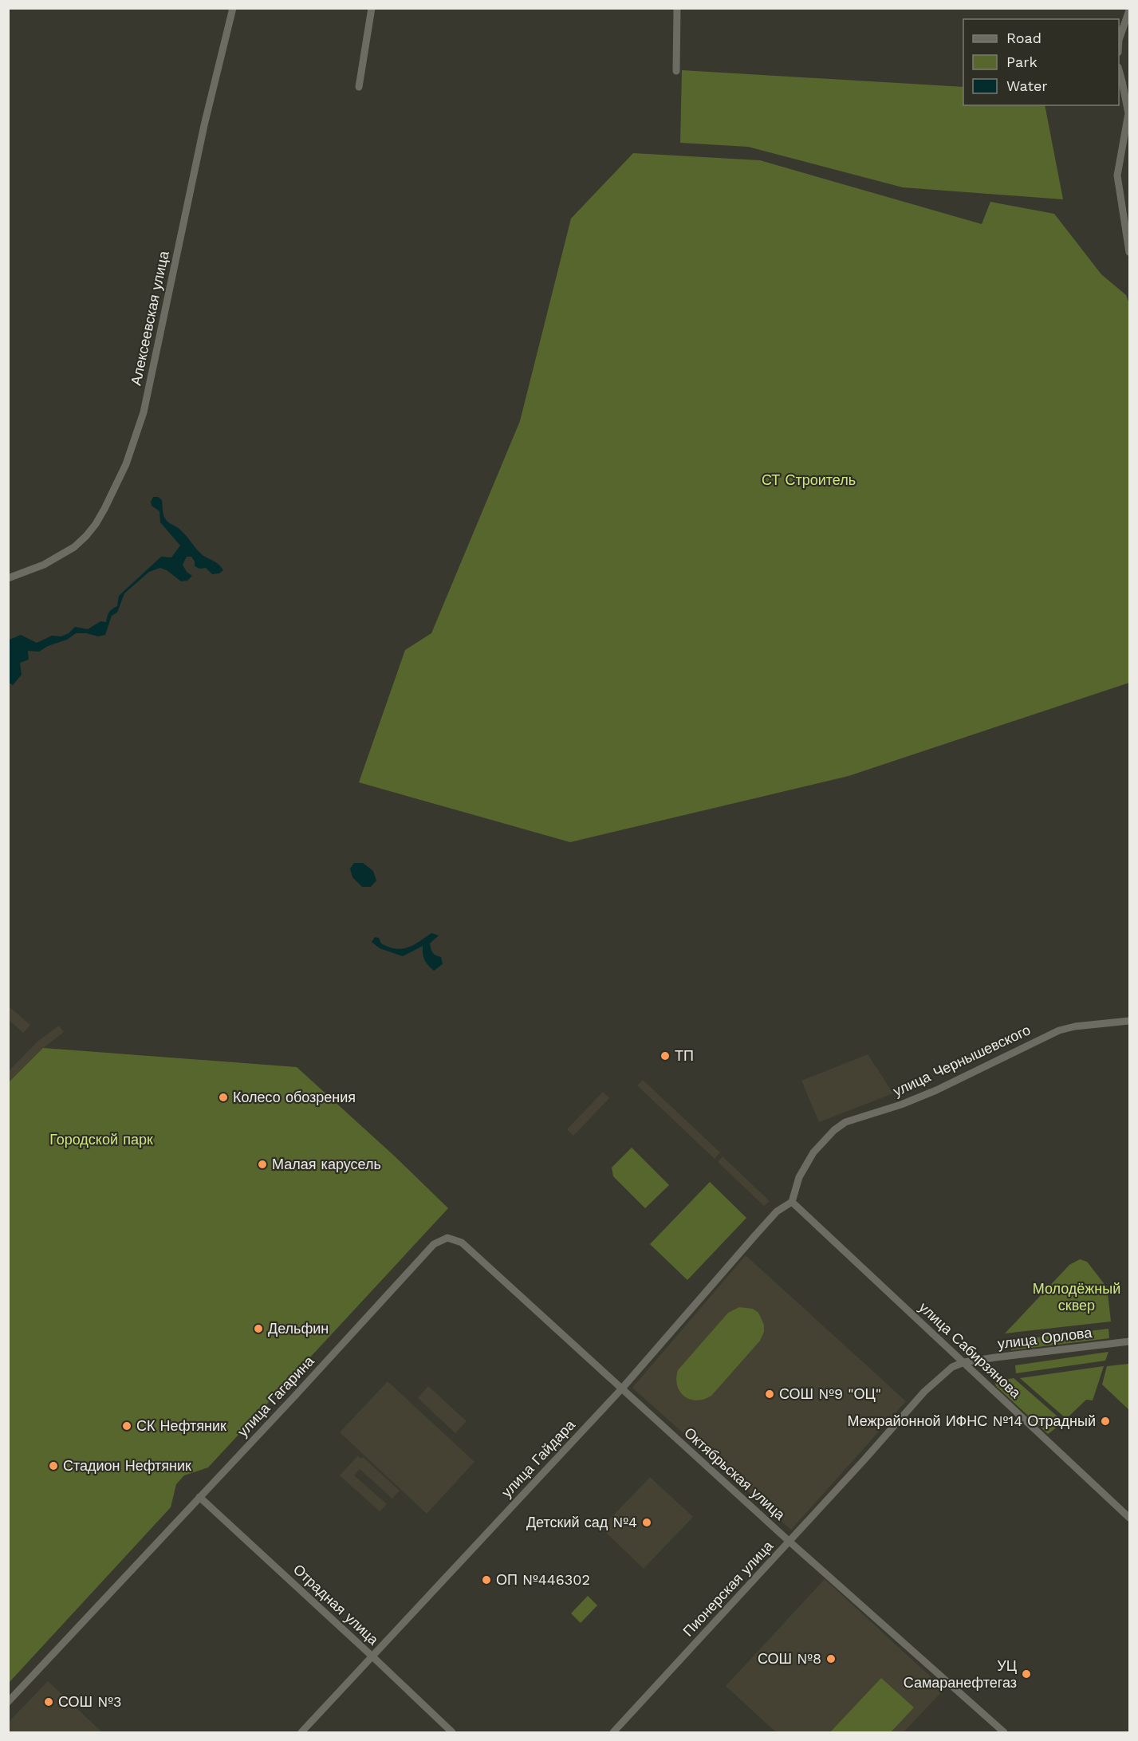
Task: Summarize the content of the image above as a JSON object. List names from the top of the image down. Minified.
{"streets":{"street":["Алексеевская улица","улица Чернышевского","улица Орлова","улица Сабирзянова","улица Гагарина","улица Гайдара","Октябрьская улица","Пионерская улица","Отрадная улица"]},"crossings":[["улица Чернышевского","улица Сабирзянова"],["улица Чернышевского","улица Гайдара"],["улица Орлова","улица Сабирзянова"],["улица Орлова","Пионерская улица"],["улица Сабирзянова","улица Гайдара"],["улица Сабирзянова","Пионерская улица"],["улица Гагарина","Октябрьская улица"],["улица Гагарина","Отрадная улица"],["улица Гайдара","Октябрьская улица"],["улица Гайдара","Отрадная улица"],["Октябрьская улица","Пионерская улица"]],"parks":["СТ Строитель","Городской парк","Молодёжный сквер"],"places":["ТП","Колесо обозрения","Малая карусель","Дельфин","СОШ №9 \"ОЦ\"","Межрайонной ИФНС №14 Отрадный","СК Нефтяник","Стадион Нефтяник","Детский сад №4","ОП №446302","СОШ №8","УЦ Самаранефтегаз","СОШ №3"],"legend":["Road","Park","Water"]}
